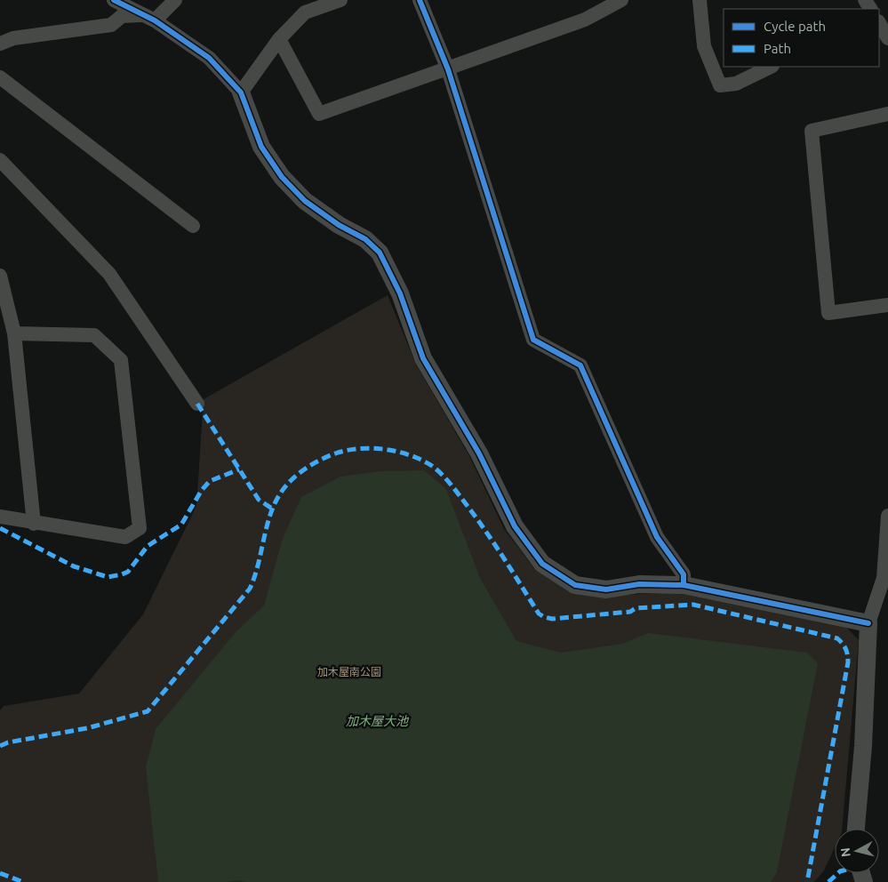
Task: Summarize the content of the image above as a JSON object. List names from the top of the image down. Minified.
{"water":["加木屋大池"],"parks":["加木屋南公園"],"legend":["Cycle path","Path"],"north":"left"}
